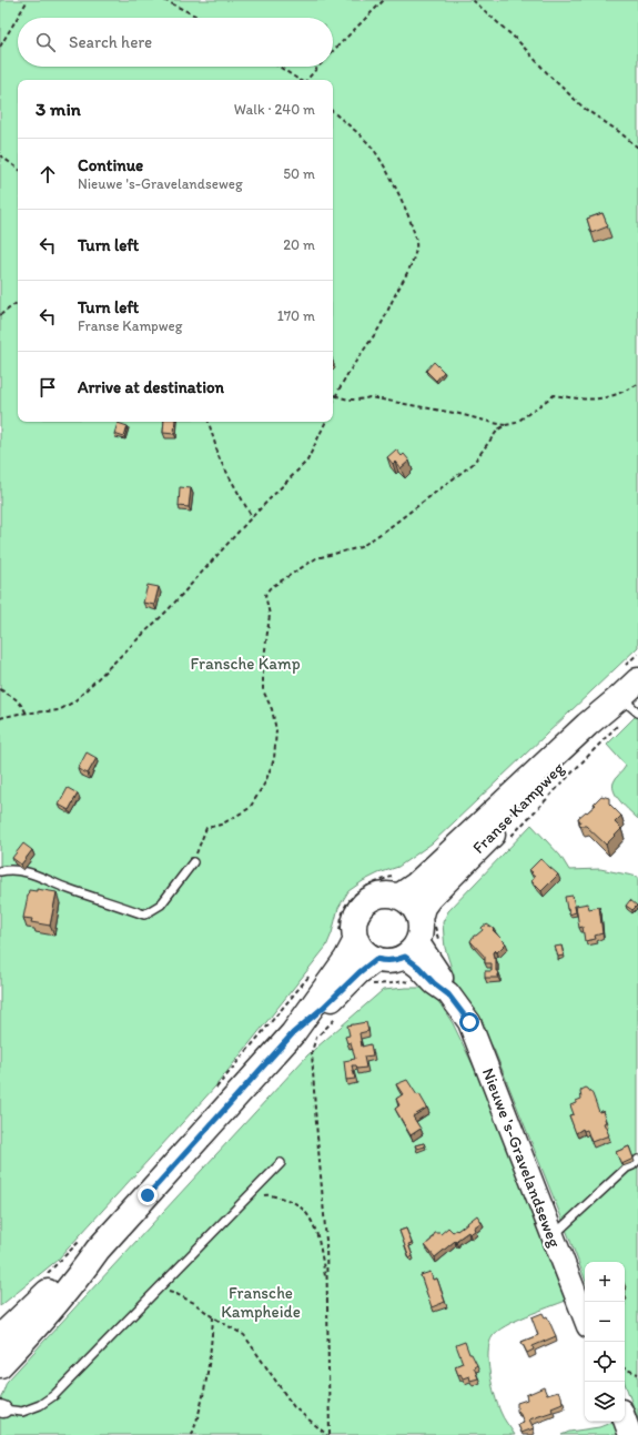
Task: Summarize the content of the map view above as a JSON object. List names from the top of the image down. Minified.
{"streets":{"main road":["Franse Kampweg","Nieuwe 's-Gravelandseweg"]},"crossings":[["Franse Kampweg","Nieuwe 's-Gravelandseweg"]],"parks":["Fransche Kamp","Fransche Kampheide"],"page":{"search":"Search here","heading":["3 min","Walk · 240 m"],"list":[["Continue","Nieuwe 's-Gravelandseweg","50 m"],["Turn left","20 m"],["Turn left","Franse Kampweg","170 m"],"Arrive at destination"],"map_buttons":["+","−"]}}
